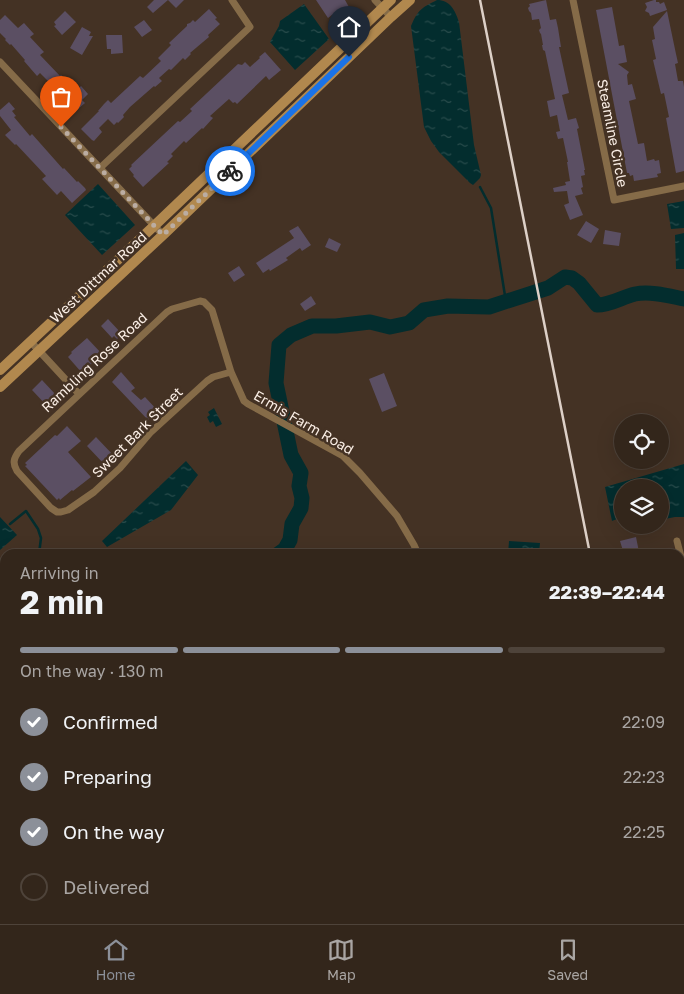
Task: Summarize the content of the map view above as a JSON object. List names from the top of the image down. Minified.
{"streets":{"street":["Steamline Circle","West Dittmar Road","Rambling Rose Road","Ermis Farm Road","Sweet Bark Street"]},"crossings":[["Rambling Rose Road","Ermis Farm Road"],["Rambling Rose Road","Sweet Bark Street"],["Ermis Farm Road","Sweet Bark Street"]],"page":{"heading":["2 min","Arriving in","22:39–22:44"],"bar":"On the way · 130 m","list":[["Confirmed","22:09"],["Preparing","22:23"],["On the way","22:25"],"Delivered"],"tabs":["Home","Map","Saved"]}}
